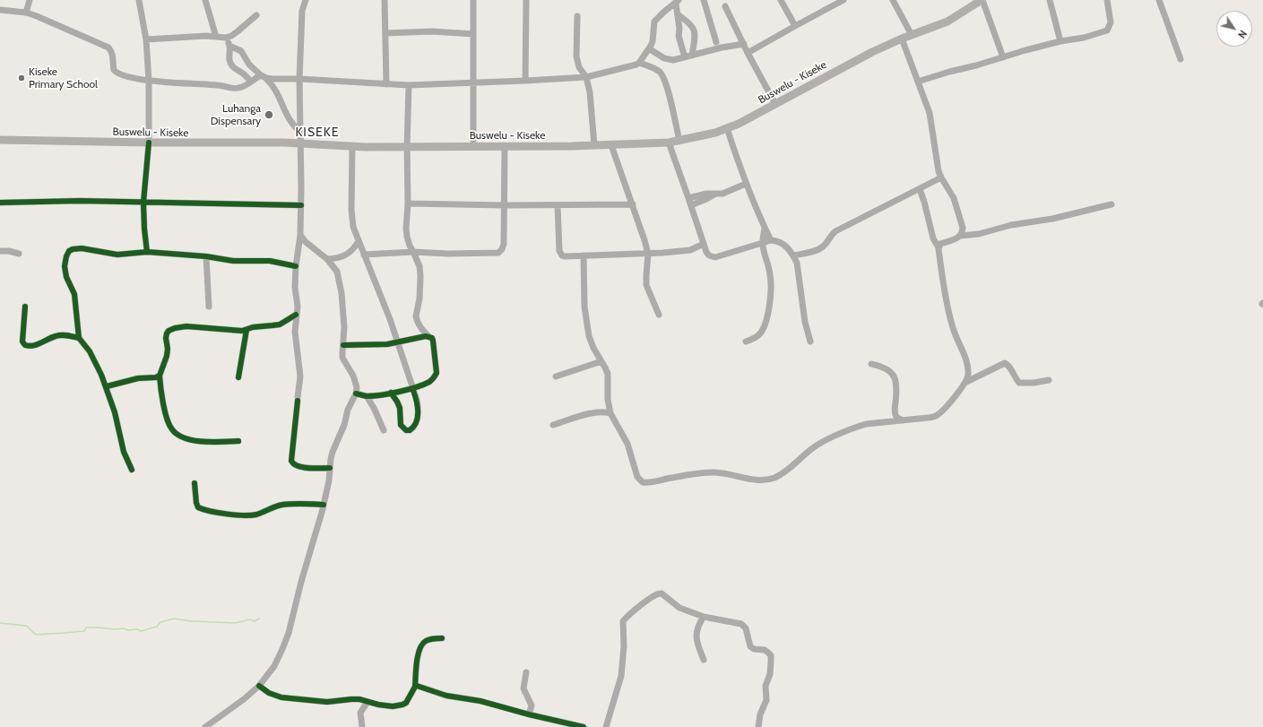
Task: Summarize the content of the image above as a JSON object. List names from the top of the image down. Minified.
{"streets":{"main road":["Buswelu - Kiseke"]},"districts":["KISEKE"],"places":["Kiseke Primary School","Luhanga Dispensary"],"north":"bottom right"}
